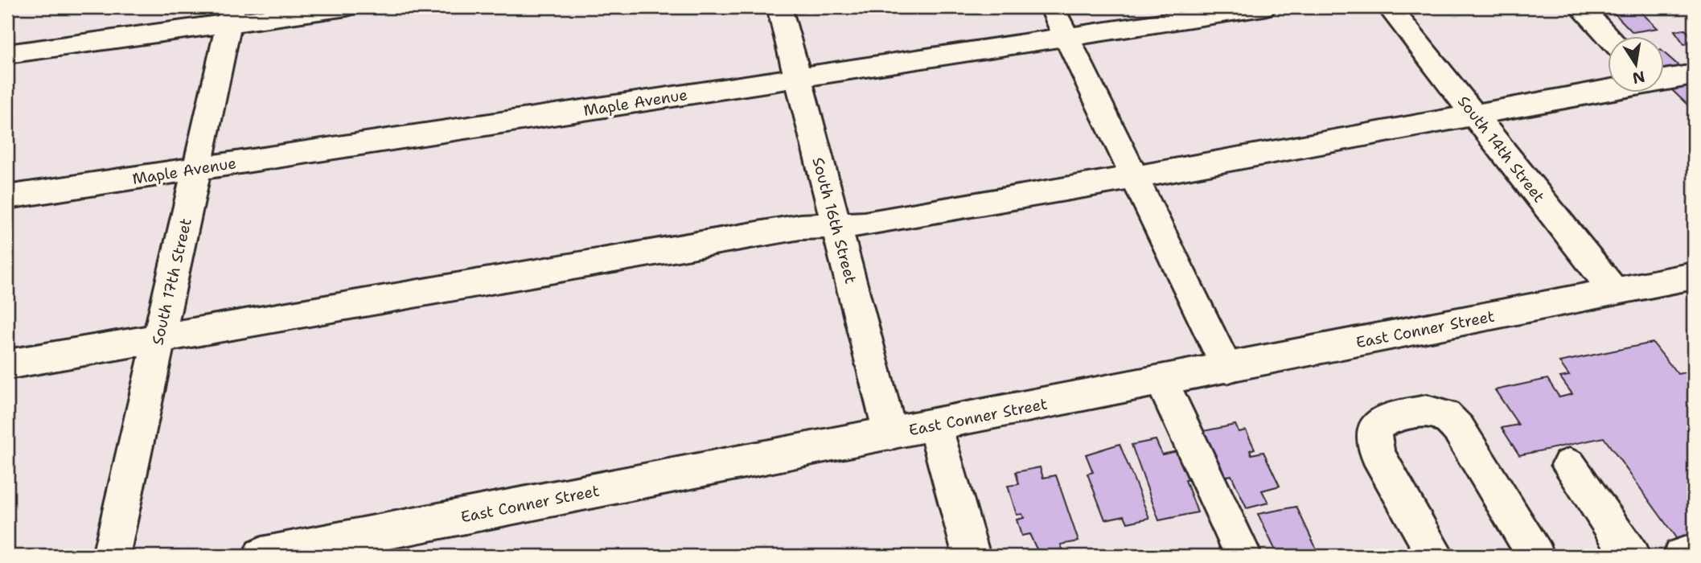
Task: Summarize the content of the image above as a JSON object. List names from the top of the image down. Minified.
{"streets":{"street":["Maple Avenue","South 14th Street","South 16th Street","South 17th Street","East Conner Street"]},"crossings":[["Maple Avenue","South 16th Street"],["Maple Avenue","South 17th Street"],["South 14th Street","East Conner Street"],["South 16th Street","East Conner Street"]],"north":"bottom"}
